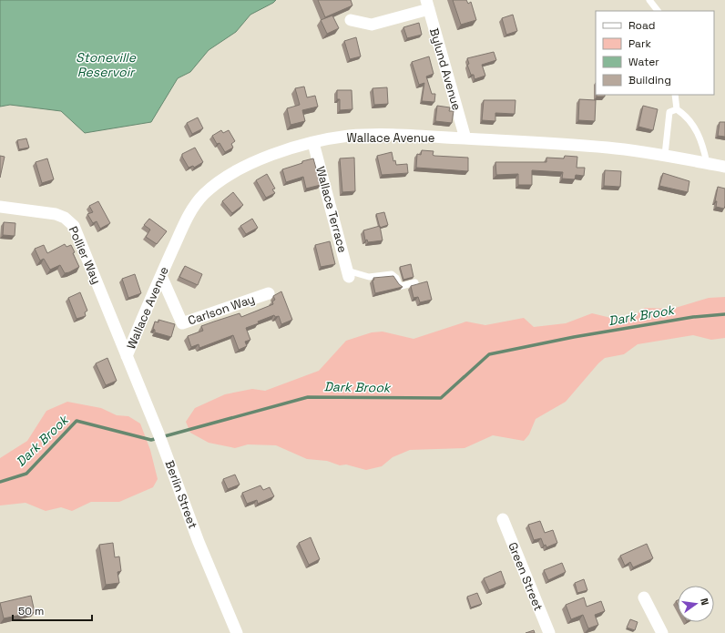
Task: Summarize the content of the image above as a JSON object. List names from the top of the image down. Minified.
{"streets":{"street":["Bylund Avenue","Wallace Avenue","Wallace Terrace","Pollier Way","Carlson Way","Berlin Street","Green Street"]},"crossings":[["Bylund Avenue","Wallace Avenue"],["Wallace Avenue","Wallace Terrace"],["Wallace Avenue","Pollier Way"],["Wallace Avenue","Carlson Way"],["Wallace Avenue","Berlin Street"],["Pollier Way","Berlin Street"]],"water":["Stoneville Reservoir","Dark Brook"],"legend":["Road","Park","Water","Building"],"scale_bar":"50 m","north":"right"}
